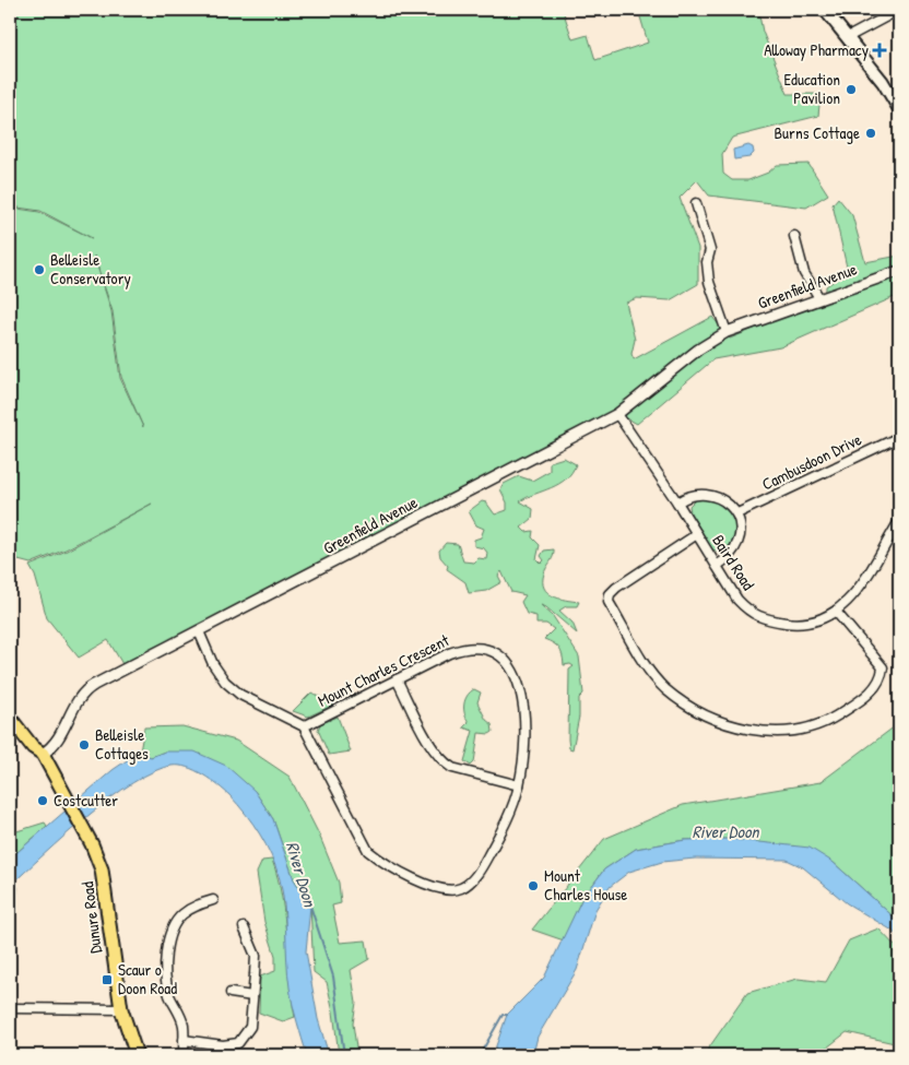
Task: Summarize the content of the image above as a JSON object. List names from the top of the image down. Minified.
{"streets":{"main road":["Dunure Road"],"street":["Greenfield Avenue","Cambusdoon Drive","Baird Road","Mount Charles Crescent"]},"crossings":[["Greenfield Avenue","Baird Road"],["Greenfield Avenue","Dunure Road"]],"water":["River Doon"],"places":{"health":["Alloway Pharmacy"],"other":["Education Pavilion","Burns Cottage","Belleisle Conservatory","Belleisle Cottages","Costcutter","Mount Charles House"],"transit":["Scaur o Doon Road"]}}
